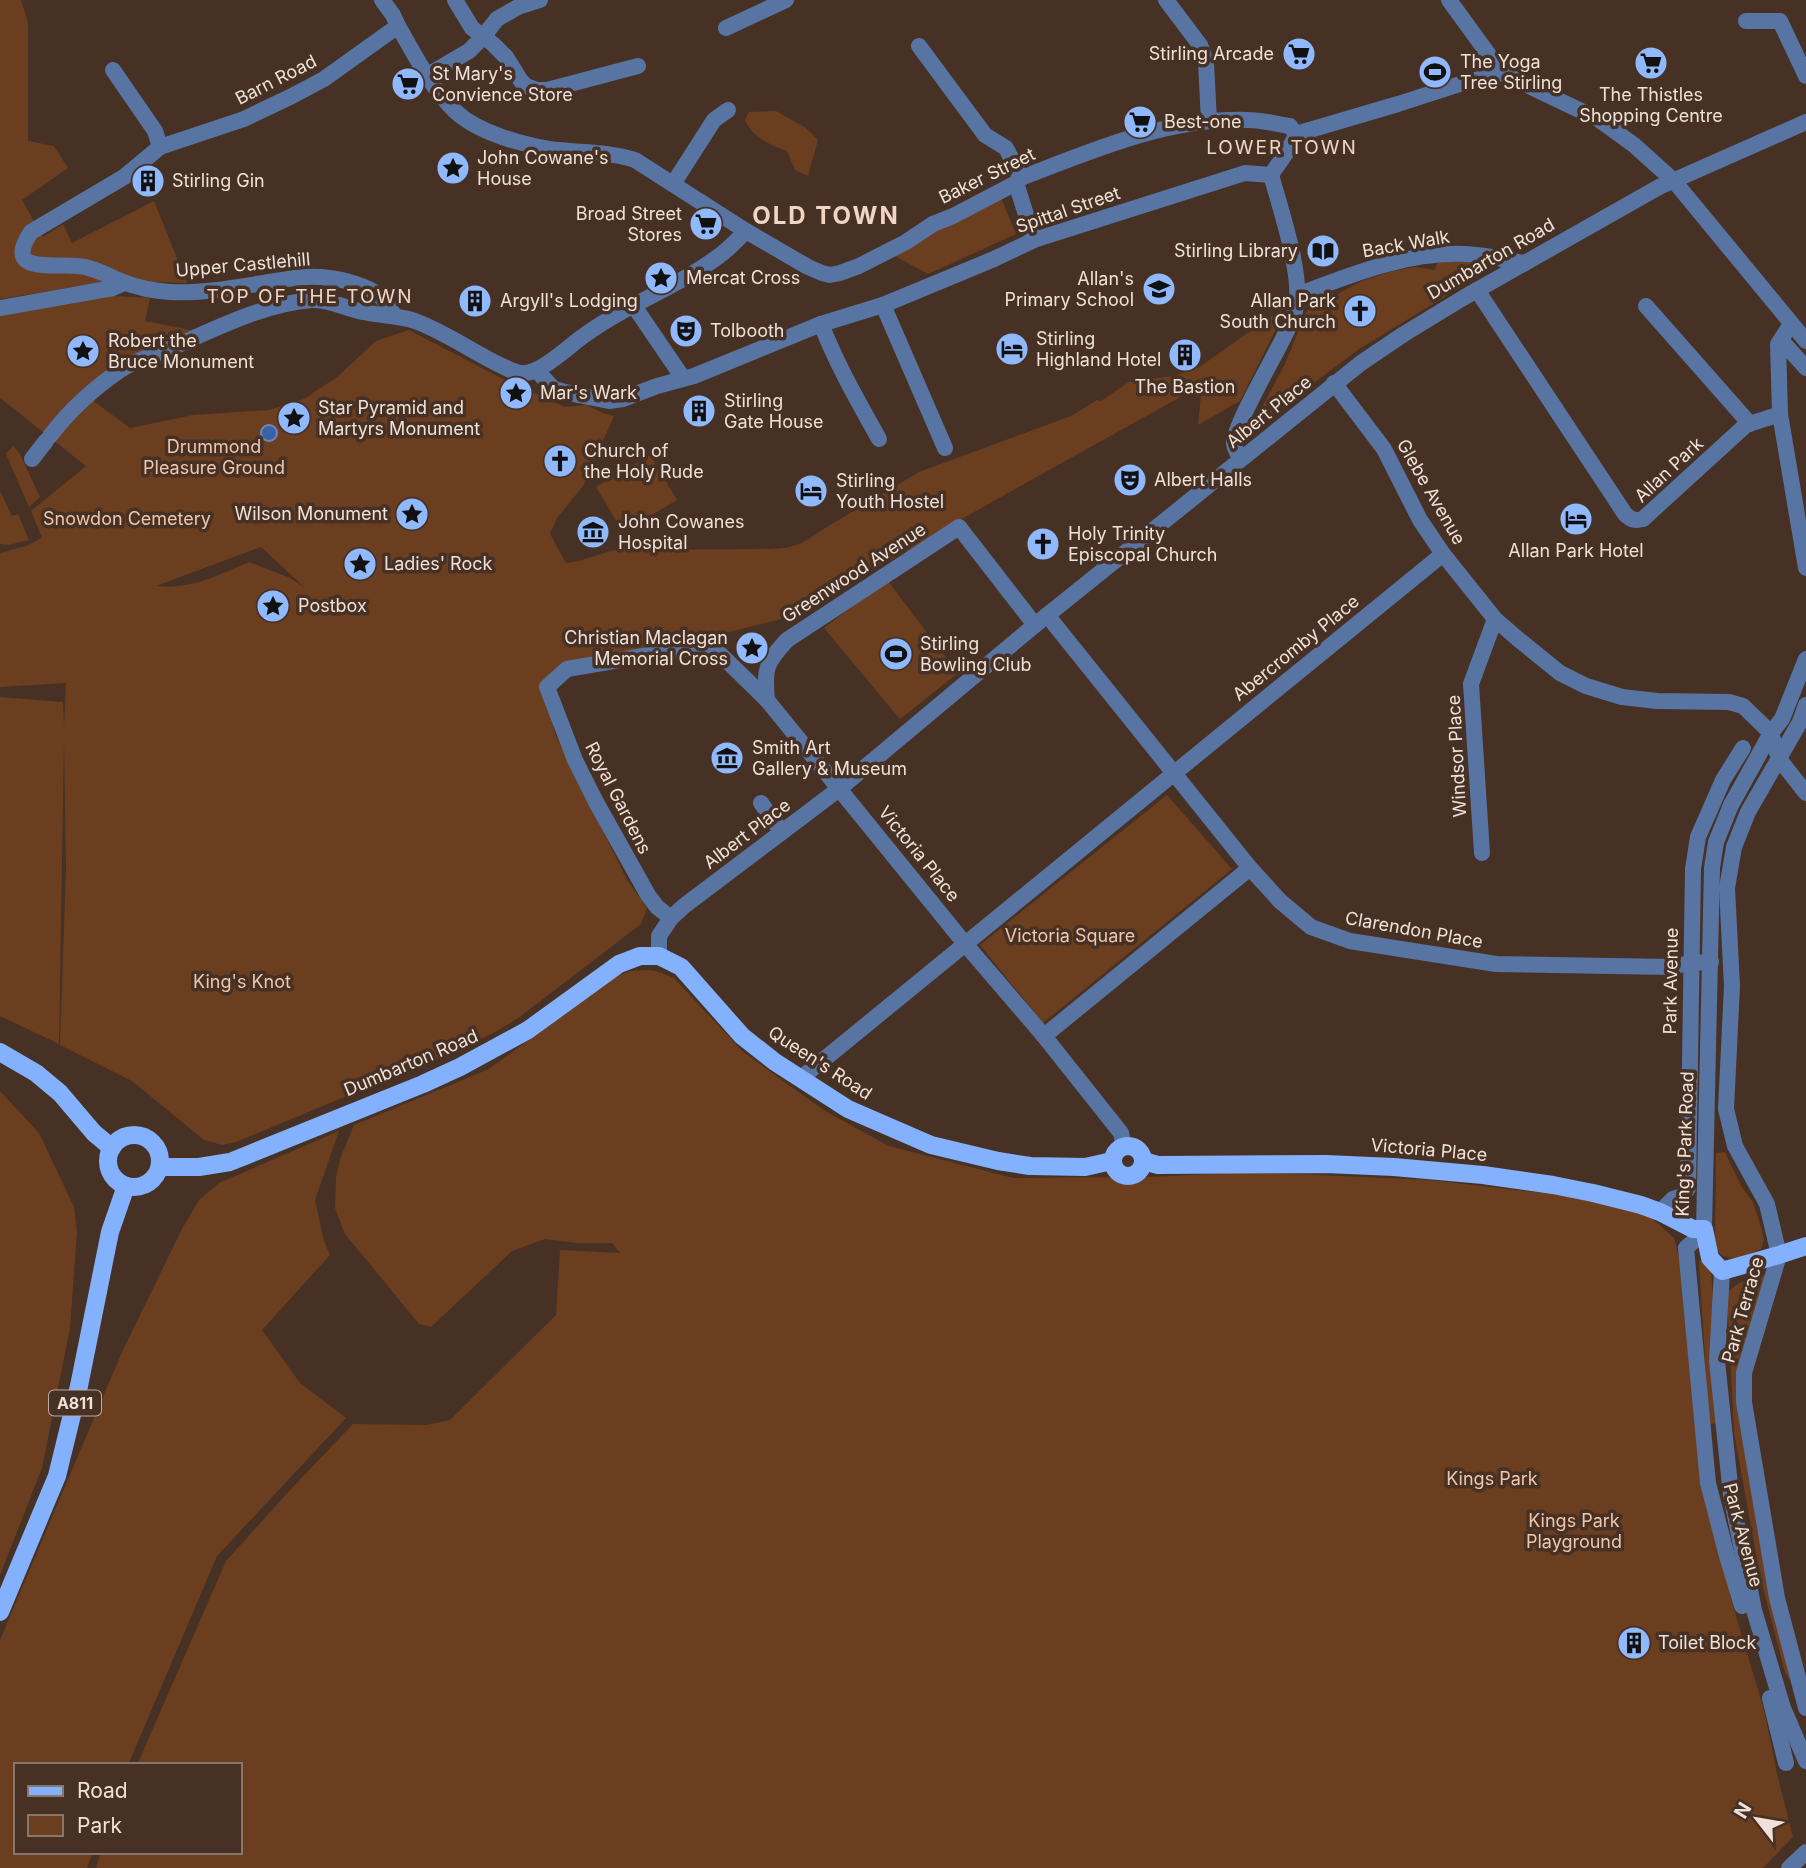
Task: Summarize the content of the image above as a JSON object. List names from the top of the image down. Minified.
{"streets":{"main road":["Dumbarton Road","Victoria Place","Queen's Road","King's Park Road","A811"],"street":["Barn Road","Baker Street","Spittal Street","Back Walk","Upper Castlehill","Albert Place","Allan Park","Glebe Avenue","Greenwood Avenue","Abercromby Place","Windsor Place","Royal Gardens","Clarendon Place","Park Avenue","Park Terrace"]},"crossings":[["Barn Road","Baker Street"],["Back Walk","Dumbarton Road"],["Dumbarton Road","Albert Place"],["Dumbarton Road","Allan Park"],["Dumbarton Road","Glebe Avenue"],["Dumbarton Road","Queen's Road"],["Dumbarton Road","A811"],["Albert Place","Glebe Avenue"],["Albert Place","Royal Gardens"],["Albert Place","Victoria Place"],["Albert Place","Clarendon Place"],["Albert Place","Queen's Road"],["Glebe Avenue","Abercromby Place"],["Glebe Avenue","Windsor Place"],["Glebe Avenue","King's Park Road"],["Greenwood Avenue","Royal Gardens"],["Greenwood Avenue","Victoria Place"],["Greenwood Avenue","Clarendon Place"],["Abercromby Place","Clarendon Place"],["Royal Gardens","Victoria Place"],["Victoria Place","Park Avenue"],["Victoria Place","Queen's Road"],["Victoria Place","King's Park Road"],["Clarendon Place","Park Avenue"],["Clarendon Place","King's Park Road"],["Park Avenue","King's Park Road"]],"districts":["LOWER TOWN","OLD TOWN","TOP OF THE TOWN"],"parks":["Drummond Pleasure Ground","Snowdon Cemetery","Victoria Square","King's Knot","Kings Park","Kings Park Playground"],"places":{"supermarket":["Stirling Arcade","The Thistles Shopping Centre","St Mary's Convience Store","Best-one","Broad Street Stores"],"sports":["The Yoga Tree Stirling","Stirling Bowling Club"],"place":["John Cowane's House","Mercat Cross","Robert the Bruce Monument","Mar's Wark","Star Pyramid and Martyrs Monument","Wilson Monument","Ladies' Rock","Postbox","Christian Maclagan Memorial Cross"],"building":["Stirling Gin","Argyll's Lodging","The Bastion","Stirling Gate House","Toilet Block"],"library":["Stirling Library"],"school or university":["Allan's Primary School"],"church":["Allan Park South Church","Church of the Holy Rude","Holy Trinity Episcopal Church"],"theatre":["Tolbooth","Albert Halls"],"hotel":["Stirling Highland Hotel","Stirling Youth Hostel","Allan Park Hotel"],"museum":["John Cowanes Hospital","Smith Art Gallery & Museum"]},"legend":["Road","Park"],"north":"top left"}
